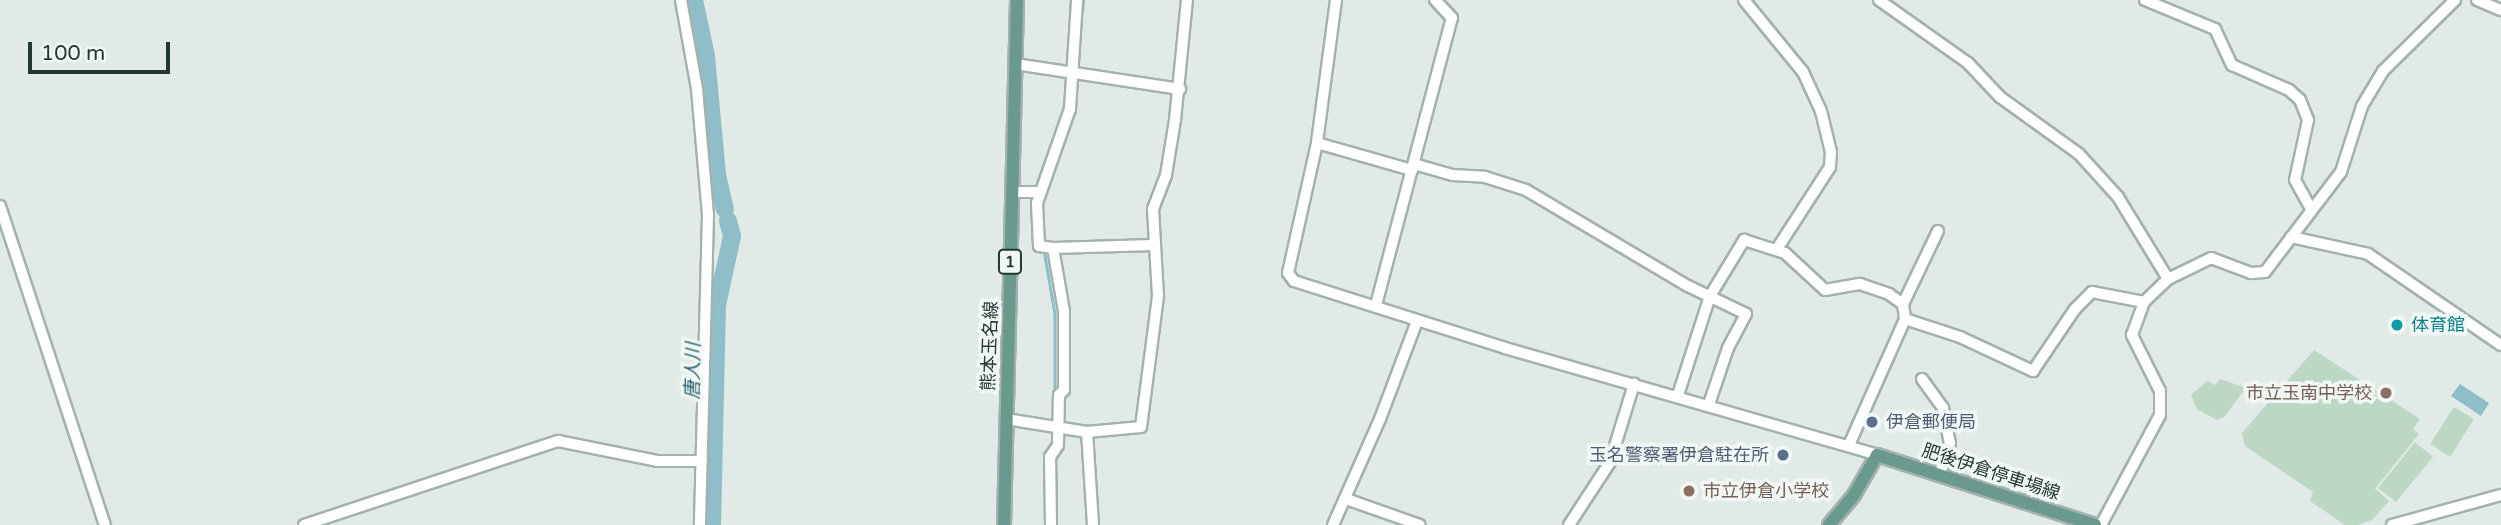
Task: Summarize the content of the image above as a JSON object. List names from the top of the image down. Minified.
{"streets":{"main road":["1","熊本玉名線","肥後伊倉停車場線"]},"water":["唐人川"],"places":["体育館","市立玉南中学校","伊倉郵便局","玉名警察署伊倉駐在所","市立伊倉小学校"],"scale_bar":"100 m"}
